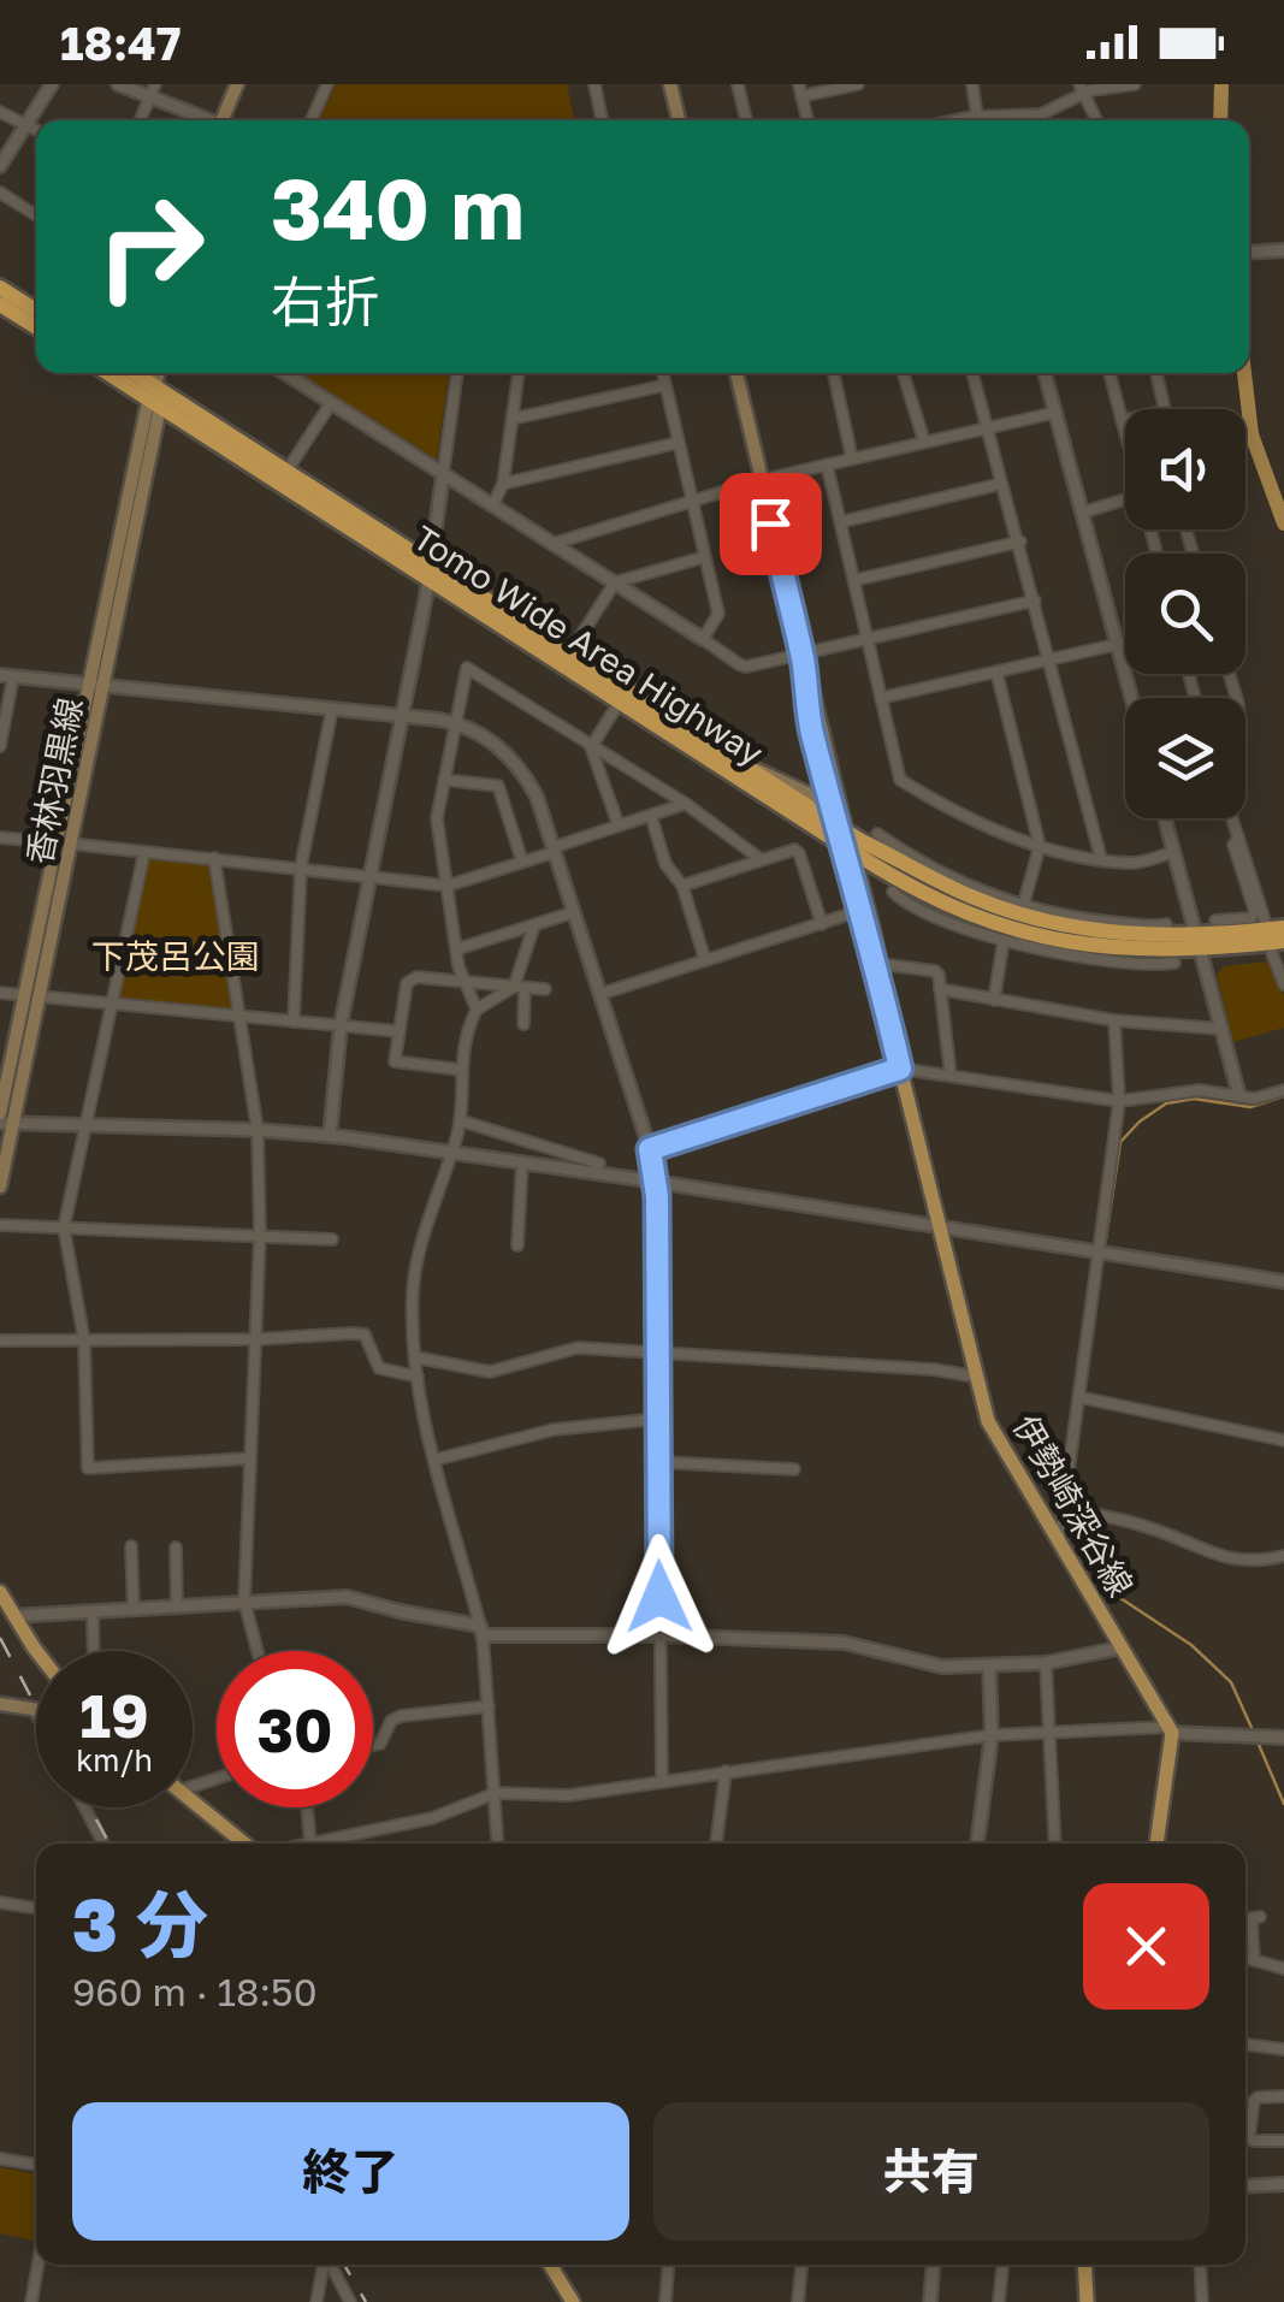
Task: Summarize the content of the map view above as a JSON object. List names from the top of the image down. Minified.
{"streets":{"highway":["Tomo Wide Area Highway"],"main road":["香林羽黒線","伊勢崎深谷線"]},"crossings":[["Tomo Wide Area Highway","香林羽黒線"],["Tomo Wide Area Highway","伊勢崎深谷線"]],"parks":["下茂呂公園"],"page":{"status":"18:47","turn":["340 m","右折"],"speed":"19 km/h","limit":"30","heading":["3 分","960 m · 18:50"],"buttons":["終了","共有"]}}
